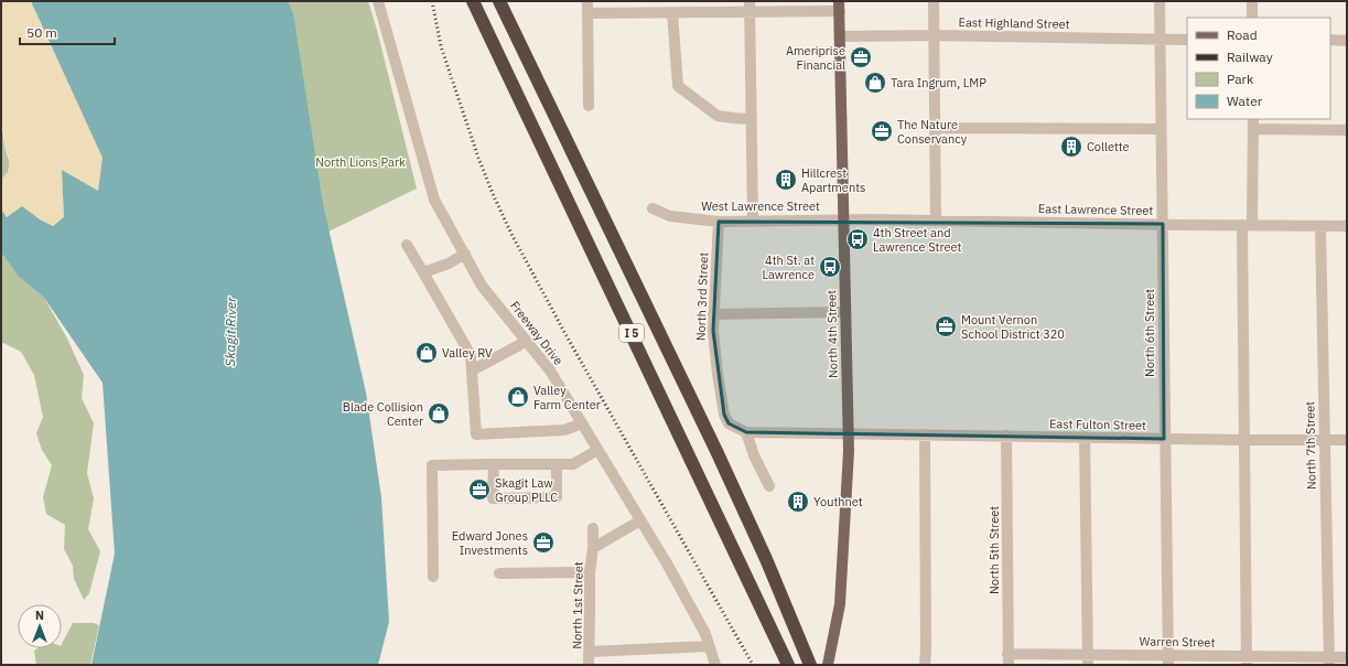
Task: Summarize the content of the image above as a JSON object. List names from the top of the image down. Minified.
{"streets":{"highway":["I 5"],"main road":["North 4th Street"],"street":["East Highland Street","West Lawrence Street","East Lawrence Street","North 3rd Street","Freeway Drive","North 6th Street","East Fulton Street","North 7th Street","North 5th Street","North 1st Street","Warren Street"]},"crossings":[["East Highland Street","North 6th Street"],["East Highland Street","North 4th Street"],["West Lawrence Street","East Lawrence Street"],["West Lawrence Street","North 3rd Street"],["West Lawrence Street","North 4th Street"],["East Lawrence Street","North 6th Street"],["East Lawrence Street","North 4th Street"],["East Lawrence Street","North 7th Street"],["North 3rd Street","East Fulton Street"],["Freeway Drive","North 1st Street"],["North 6th Street","East Fulton Street"],["North 6th Street","Warren Street"],["North 4th Street","East Fulton Street"],["East Fulton Street","North 7th Street"],["East Fulton Street","North 5th Street"],["North 7th Street","Warren Street"],["North 5th Street","Warren Street"]],"water":["Skagit River"],"parks":["North Lions Park"],"places":{"office":["Ameriprise Financial","The Nature Conservancy","Mount Vernon School District 320","Skagit Law Group PLLC","Edward Jones Investments"],"shop":["Tara Ingrum, LMP","Valley RV","Valley Farm Center","Blade Collision Center"],"building":["Collette","Hillcrest Apartments","Youthnet"],"bus stop":["4th Street and Lawrence Street","4th St. at Lawrence"]},"legend":["Road","Railway","Park","Water"],"scale_bar":"50 m","north":"top"}
